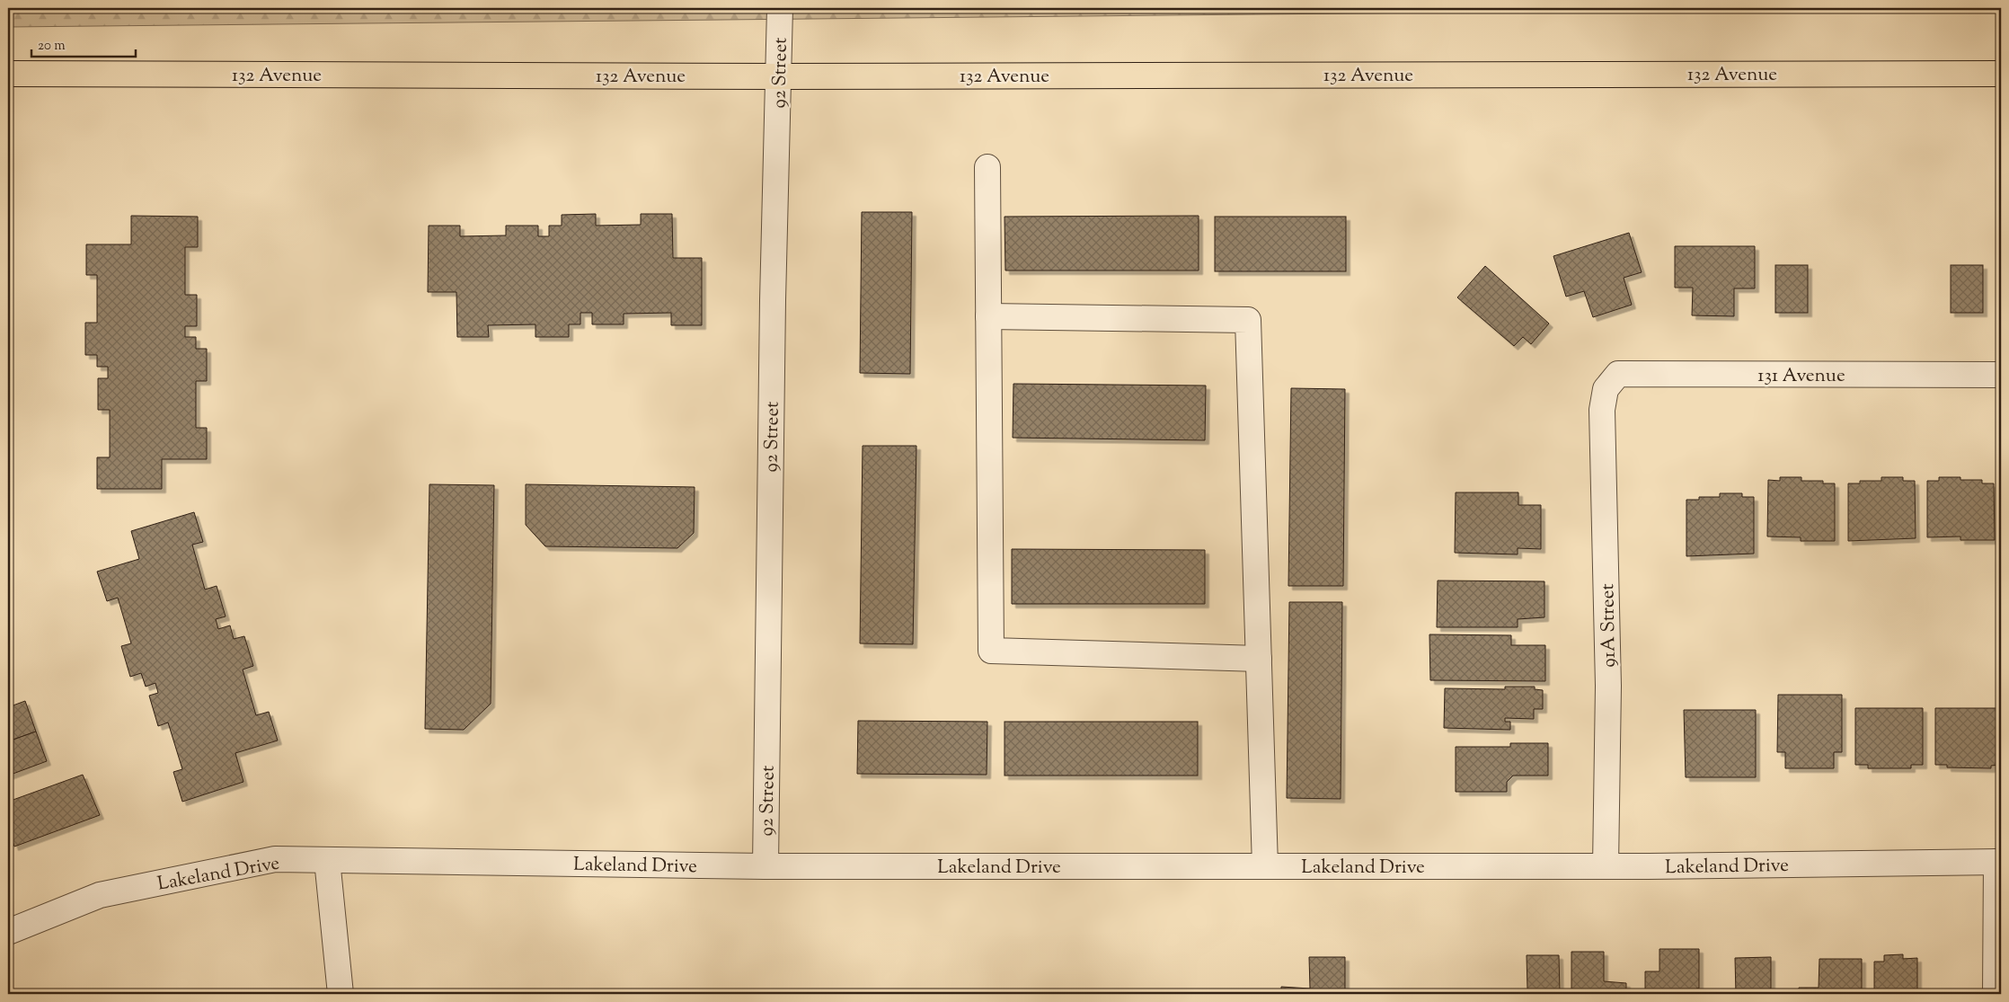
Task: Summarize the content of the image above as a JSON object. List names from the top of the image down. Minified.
{"streets":{"main road":["132 Avenue"],"street":["92 Street","131 Avenue","91A Street","Lakeland Drive"]},"crossings":[["92 Street","132 Avenue"],["92 Street","Lakeland Drive"],["131 Avenue","91A Street"],["91A Street","Lakeland Drive"]],"scale_bar":"20 m"}
